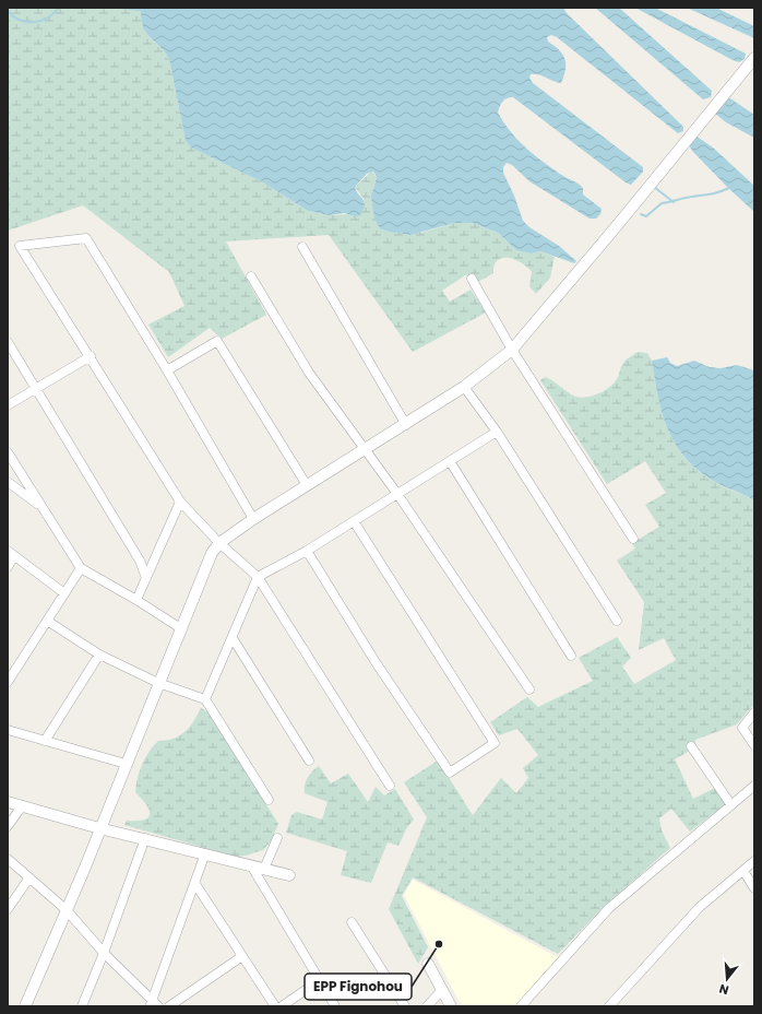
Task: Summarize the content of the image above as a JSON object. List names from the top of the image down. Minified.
{"places":["EPP Fignohou"],"north":"bottom"}
